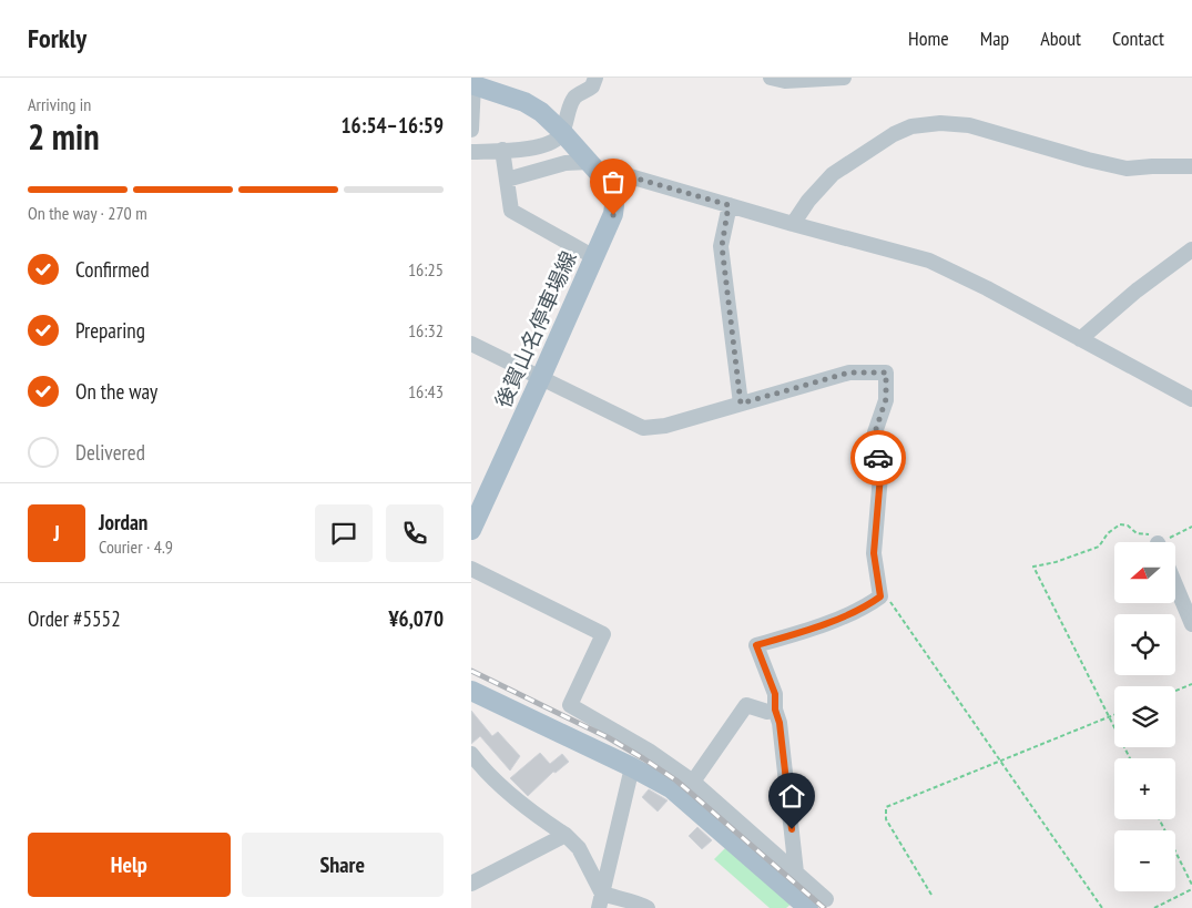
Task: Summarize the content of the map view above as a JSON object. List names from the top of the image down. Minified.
{"streets":{"main road":["後賀山名停車場線"]},"north":"left","page":{"header":"Forkly","nav":["Home","Map","About","Contact"],"heading":["2 min","Arriving in","16:54–16:59"],"panel":["Jordan","Courier · 4.9","Order #5552","¥6,070"],"bar":"On the way · 270 m","list":[["Confirmed","16:25"],["Preparing","16:32"],["On the way","16:43"],"Delivered"],"round":"J","map_buttons":["+","−"],"buttons":["Help","Share"]}}
